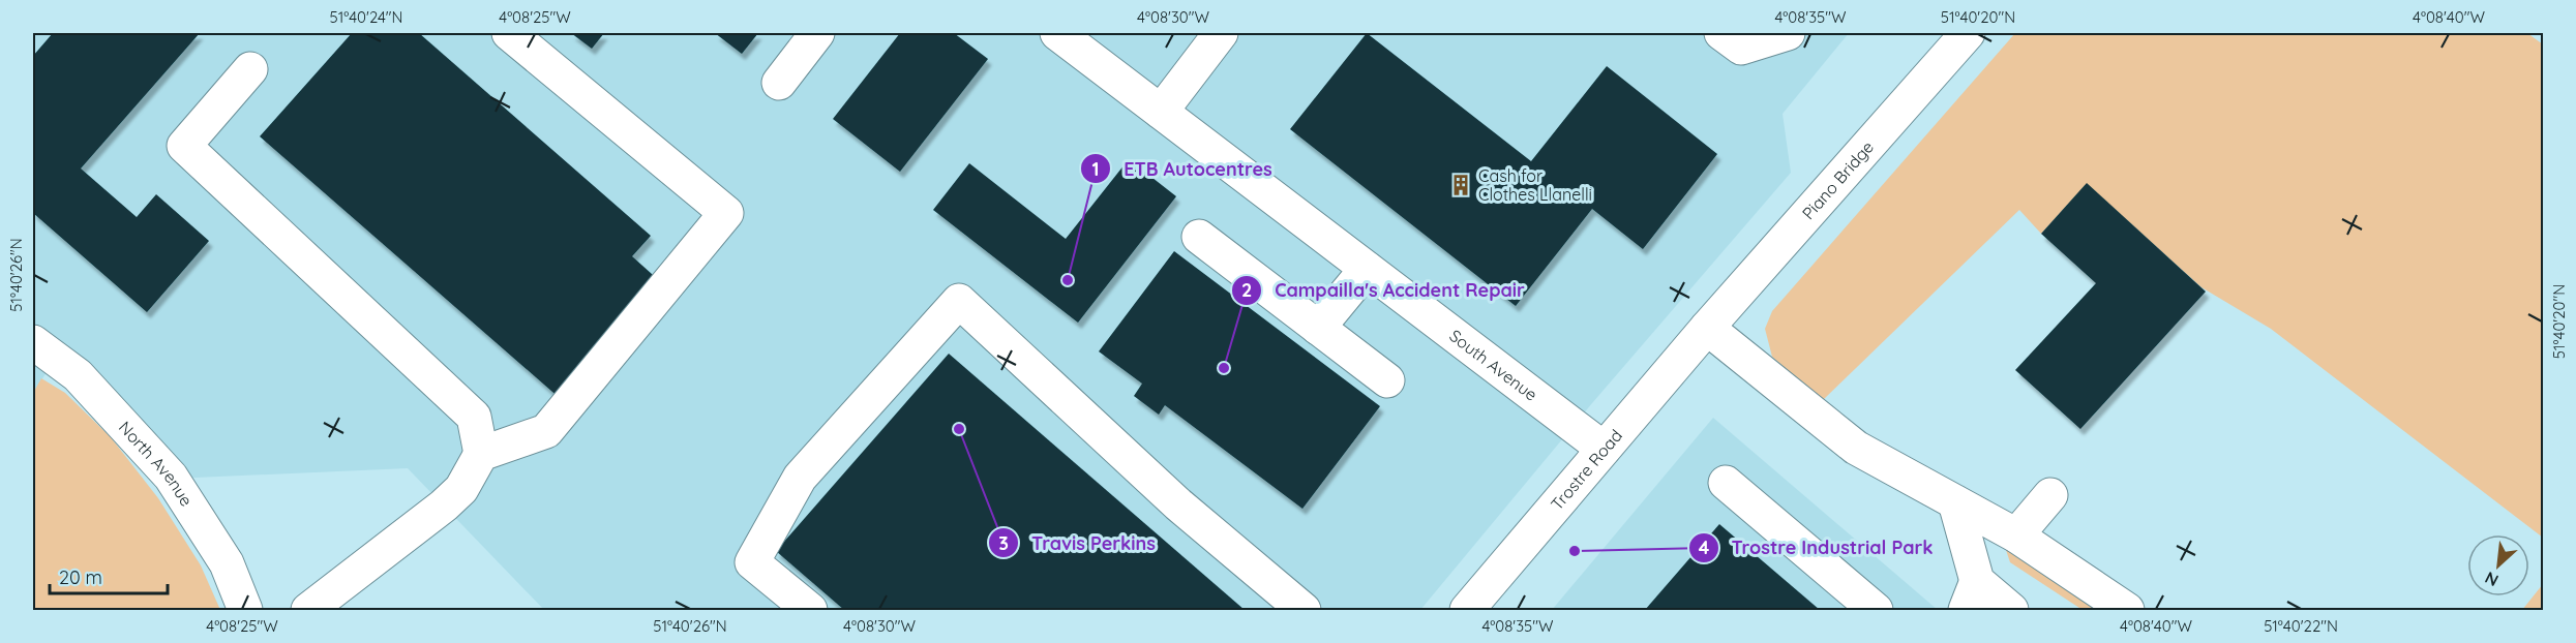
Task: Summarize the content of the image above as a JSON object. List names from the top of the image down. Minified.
{"streets":{"street":["Piano Bridge","South Avenue","North Avenue","Trostre Road"]},"crossings":[["Piano Bridge","Trostre Road"],["South Avenue","Trostre Road"]],"places":{"building":["Cash for Clothes Llanelli"],"other":["ETB Autocentres","Campailla's Accident Repair","Travis Perkins","Trostre Industrial Park"]},"scale_bar":"20 m","north":"bottom left","coordinates":["51°40'24\"N","4°08'25\"W","4°08'30\"W","4°08'35\"W","51°40'20\"N","4°08'40\"W","51°40'26\"N","51°40'22\"N"]}
